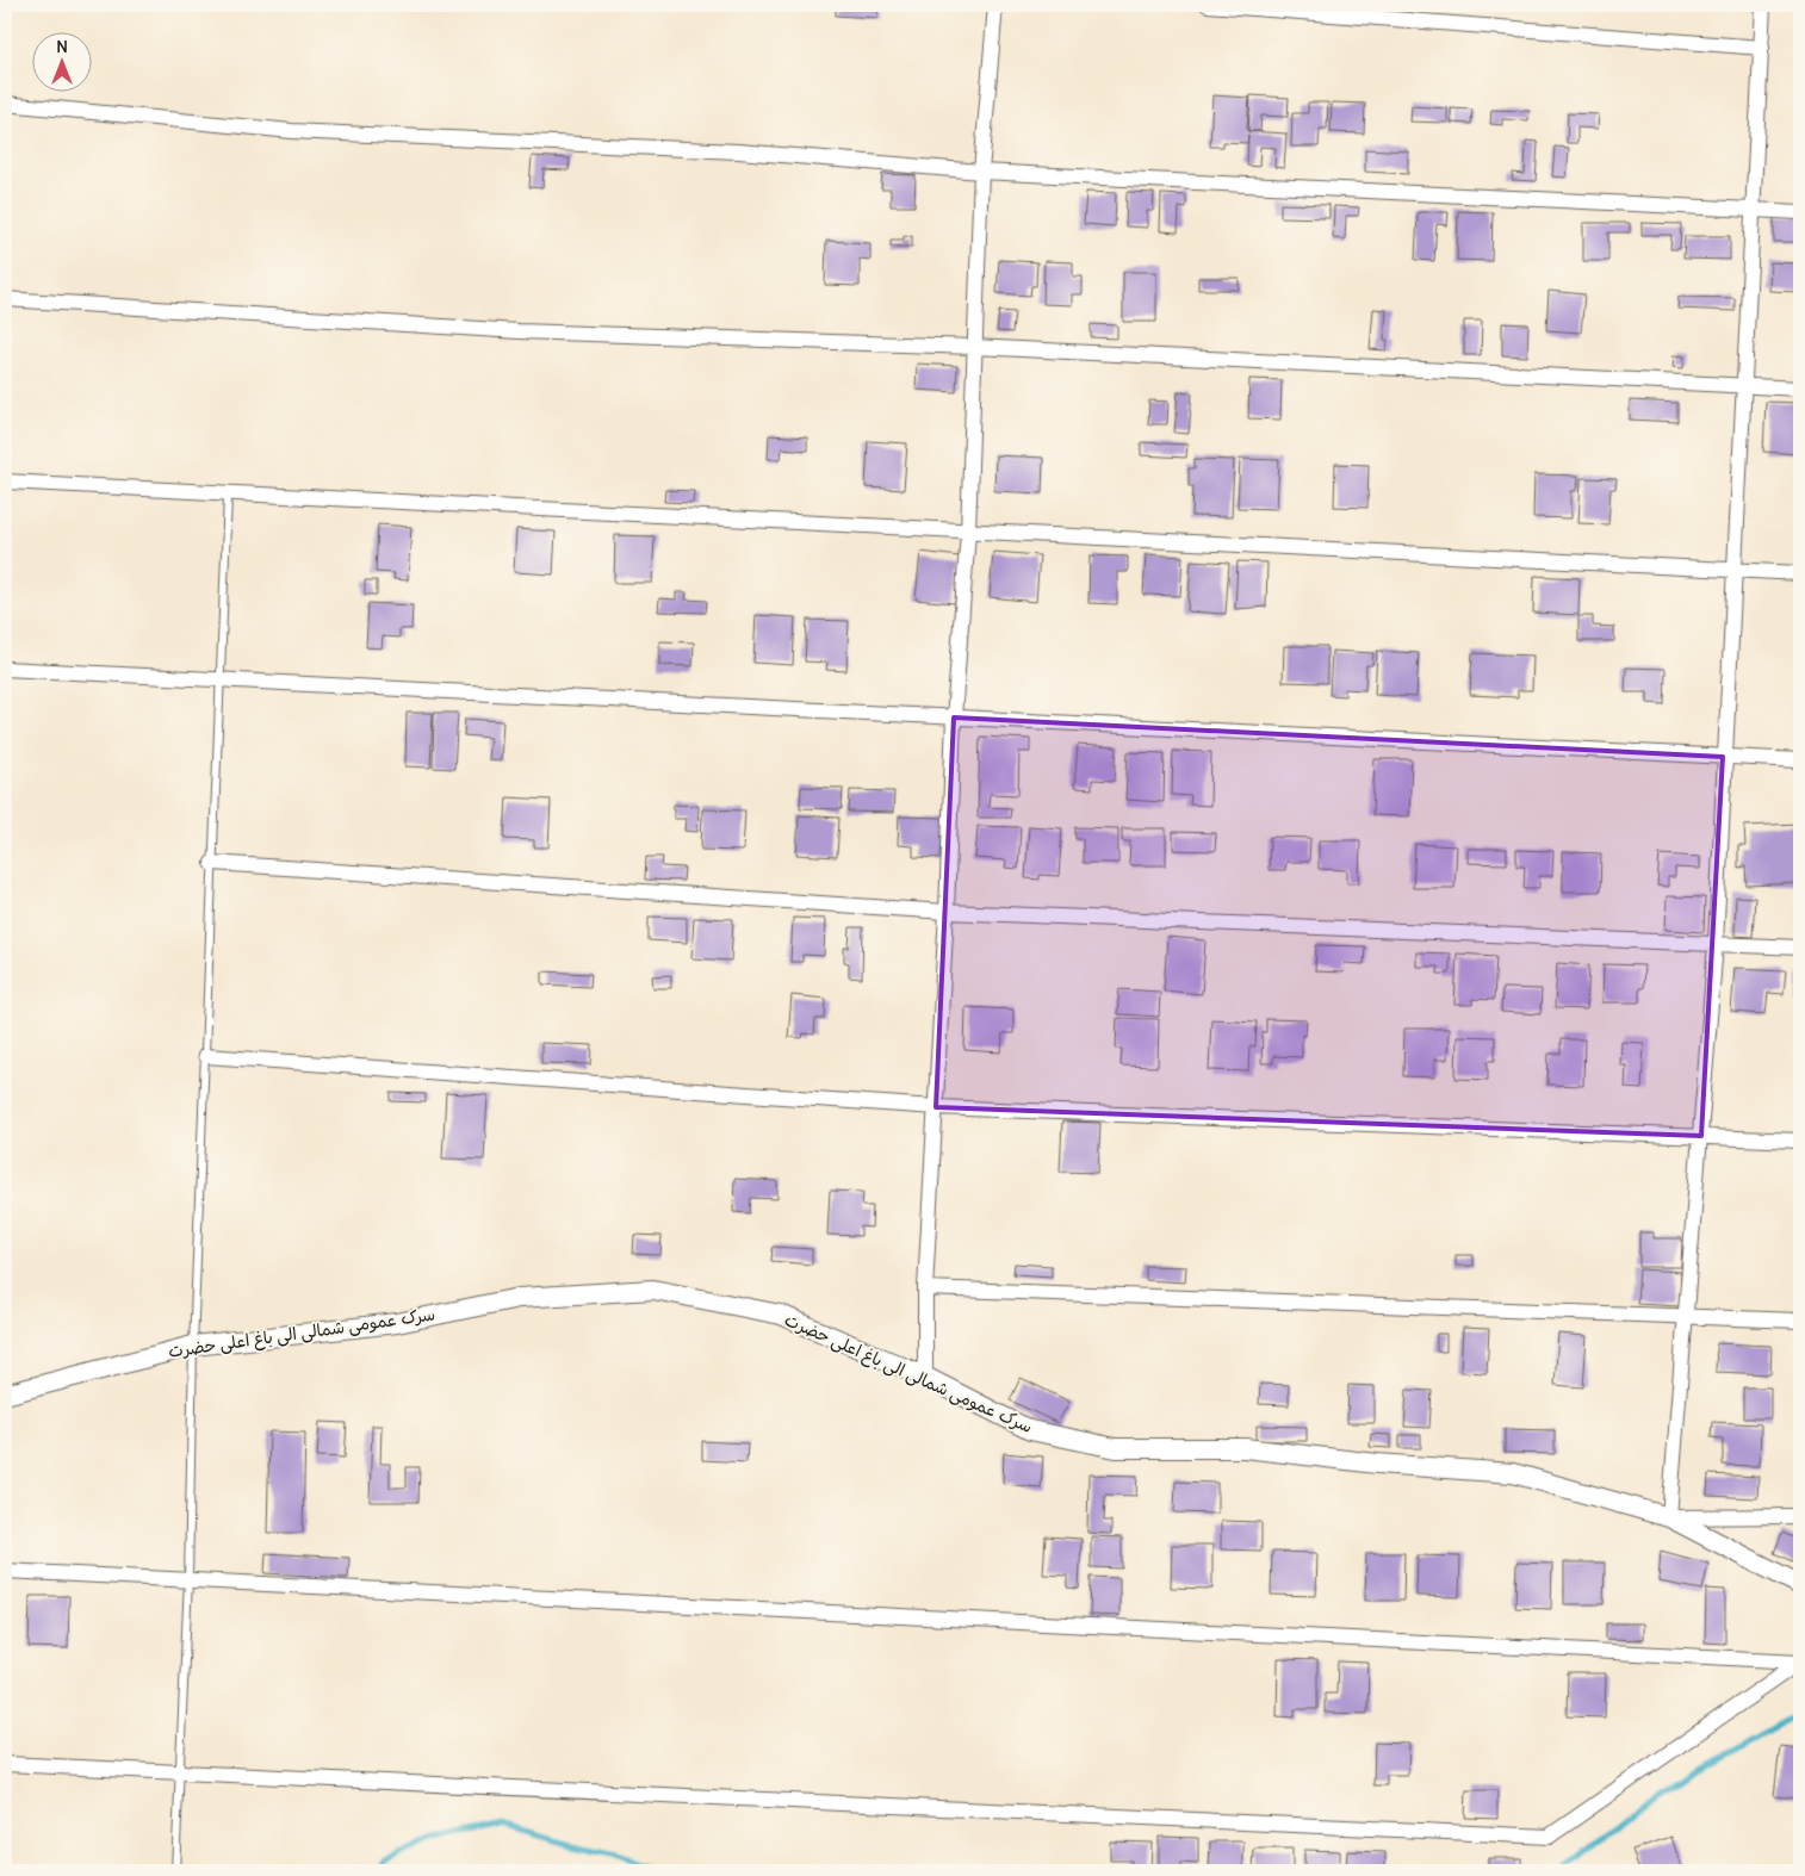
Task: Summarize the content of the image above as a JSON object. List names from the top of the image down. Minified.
{"streets":{"street":["سرک عمومی شمالی الی باغ اعلی حضرت"]},"north":"top"}
